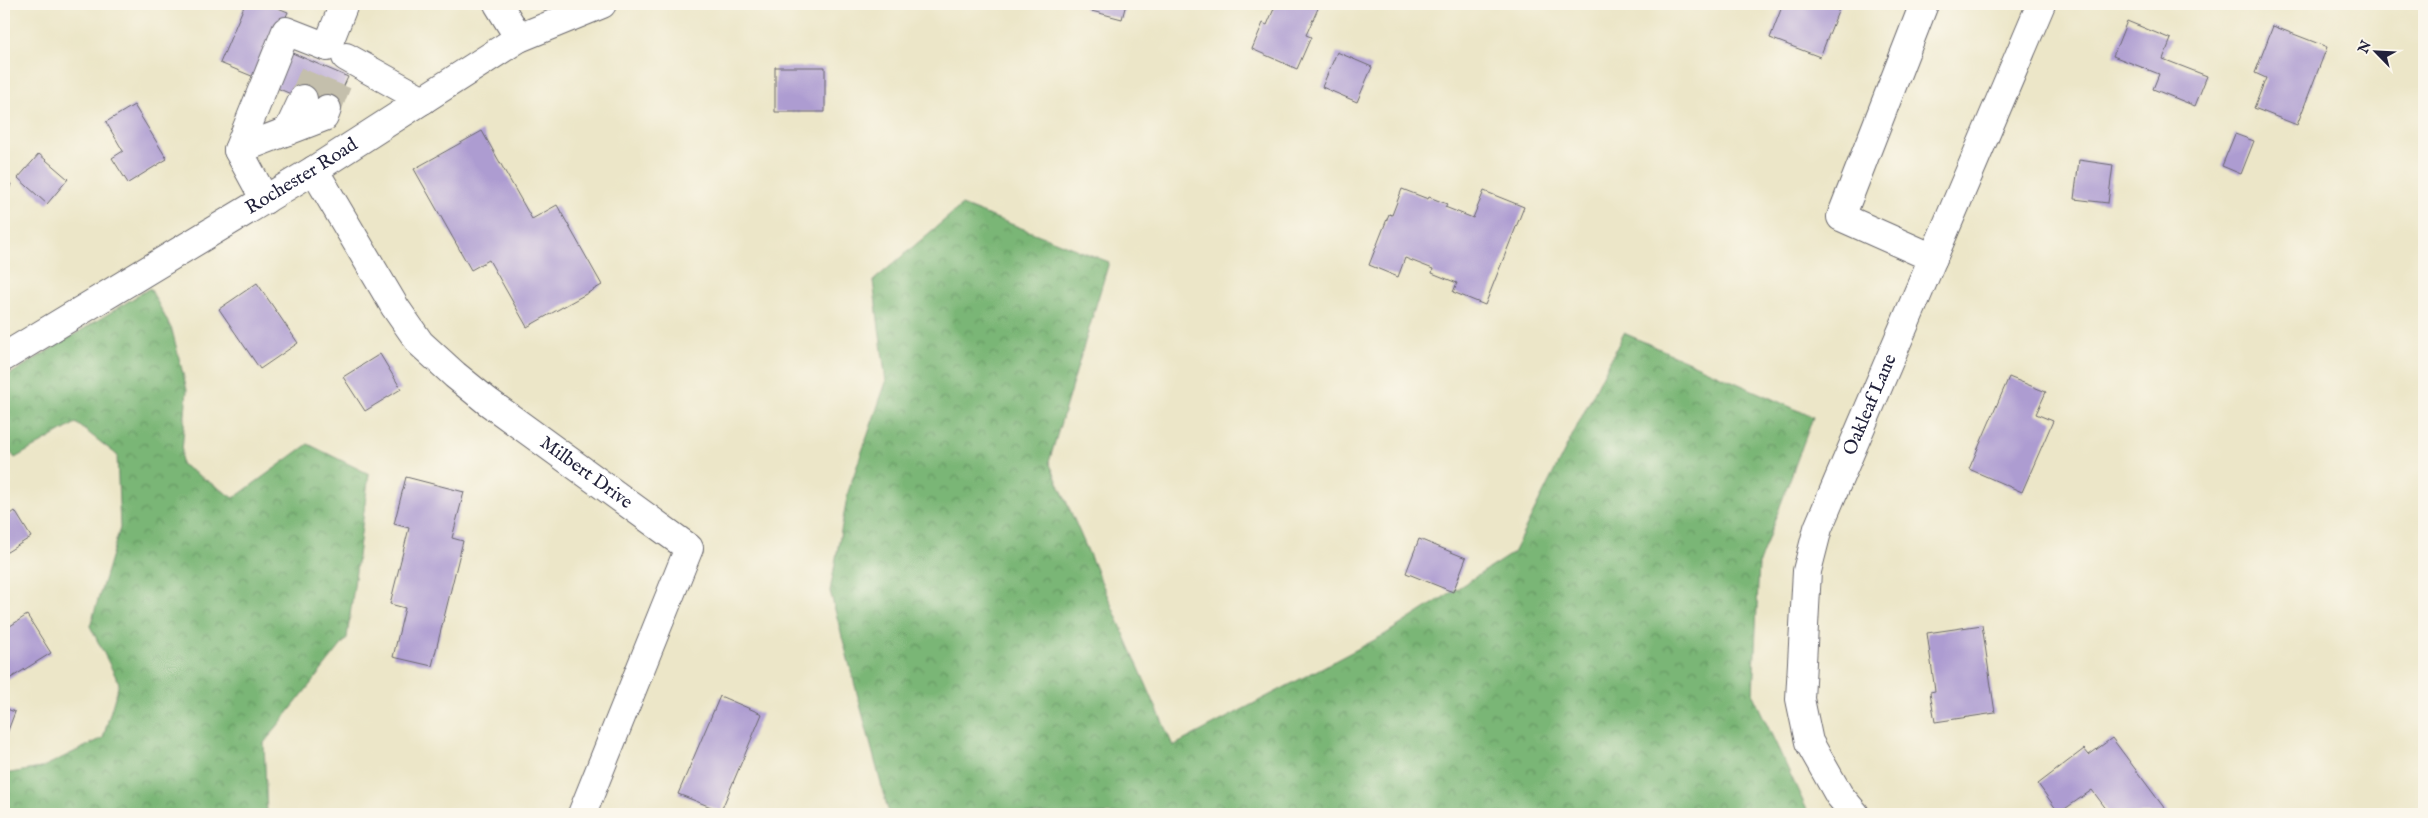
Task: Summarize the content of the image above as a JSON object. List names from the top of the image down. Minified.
{"streets":{"street":["Rochester Road","Oakleaf Lane","Milbert Drive"]},"crossings":[["Rochester Road","Milbert Drive"]],"north":"top left"}
